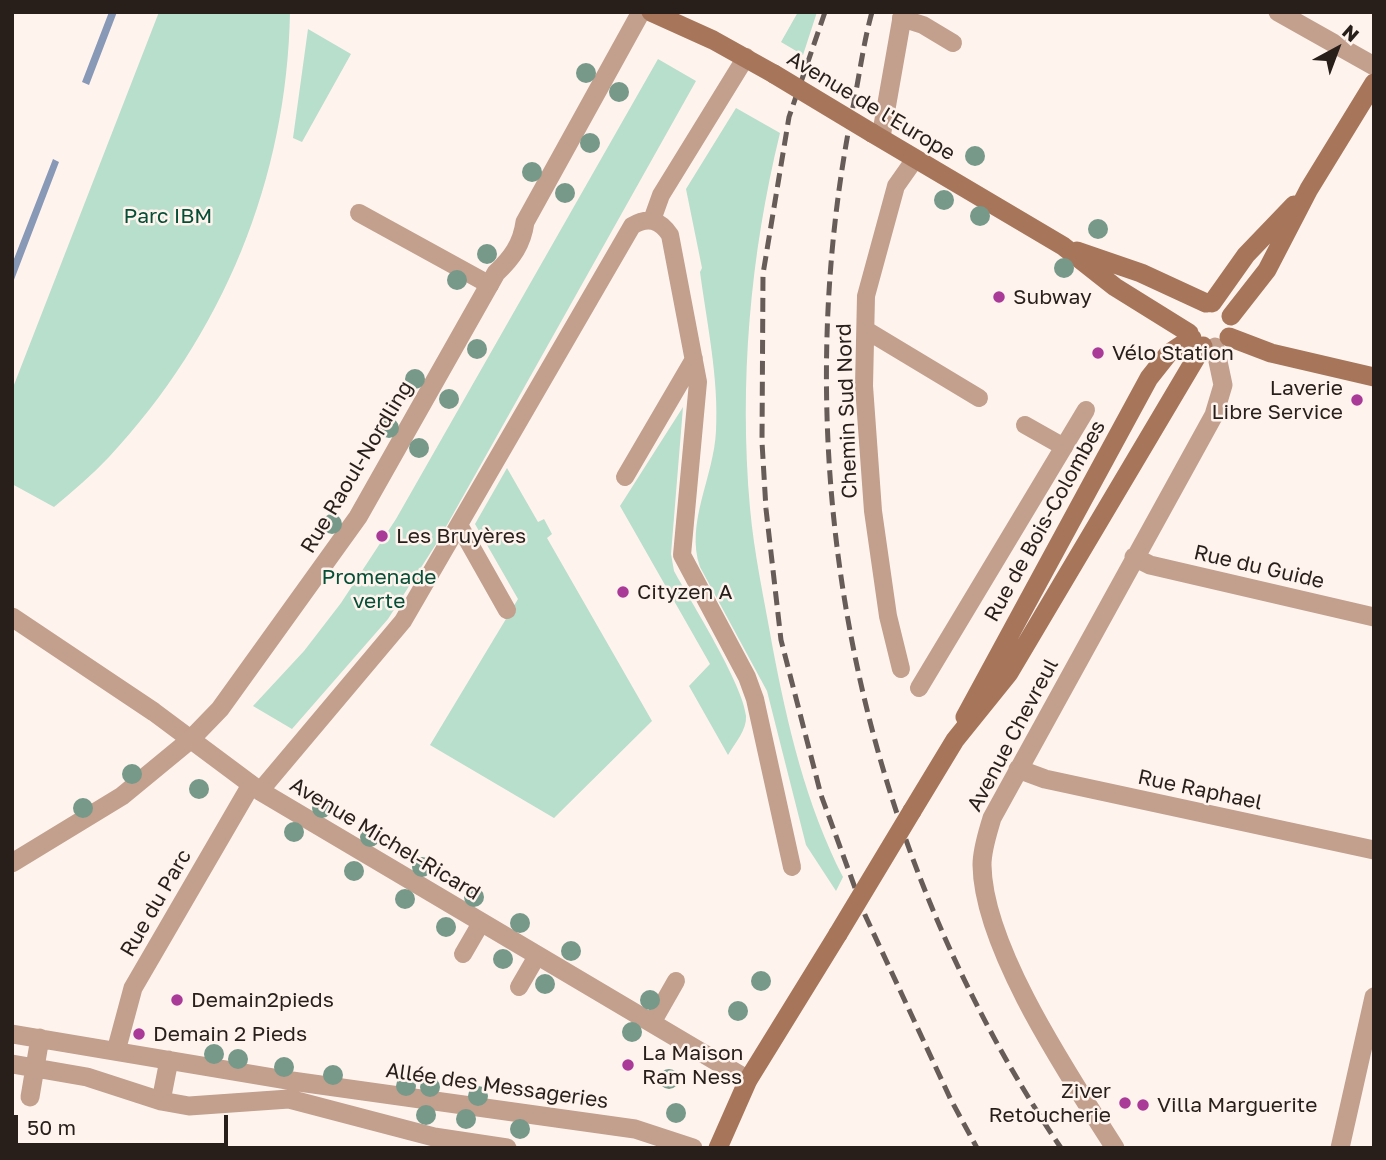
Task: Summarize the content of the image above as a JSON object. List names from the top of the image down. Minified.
{"streets":{"main road":["Avenue de l'Europe","Rue de Bois-Colombes"],"street":["Rue Raoul-Nordling","Rue du Guide","Avenue Chevreul","Rue Raphael","Avenue Michel-Ricard","Rue du Parc","Allée des Messageries"],"lane":["Chemin Sud Nord"]},"crossings":[["Avenue de l'Europe","Chemin Sud Nord"],["Avenue de l'Europe","Rue de Bois-Colombes"],["Avenue de l'Europe","Avenue Chevreul"],["Rue Raoul-Nordling","Avenue Michel-Ricard"],["Rue de Bois-Colombes","Avenue Chevreul"],["Rue de Bois-Colombes","Avenue Michel-Ricard"],["Rue du Guide","Avenue Chevreul"],["Avenue Chevreul","Rue Raphael"],["Avenue Michel-Ricard","Rue du Parc"],["Rue du Parc","Allée des Messageries"]],"parks":["Parc IBM","Promenade verte"],"places":["Subway","Vélo Station","Laverie Libre Service","Les Bruyères","Cityzen A","Demain2pieds","Demain 2 Pieds","La Maison Ram Ness","Ziver Retoucherie","Villa Marguerite"],"scale_bar":"50 m","north":"top right"}
